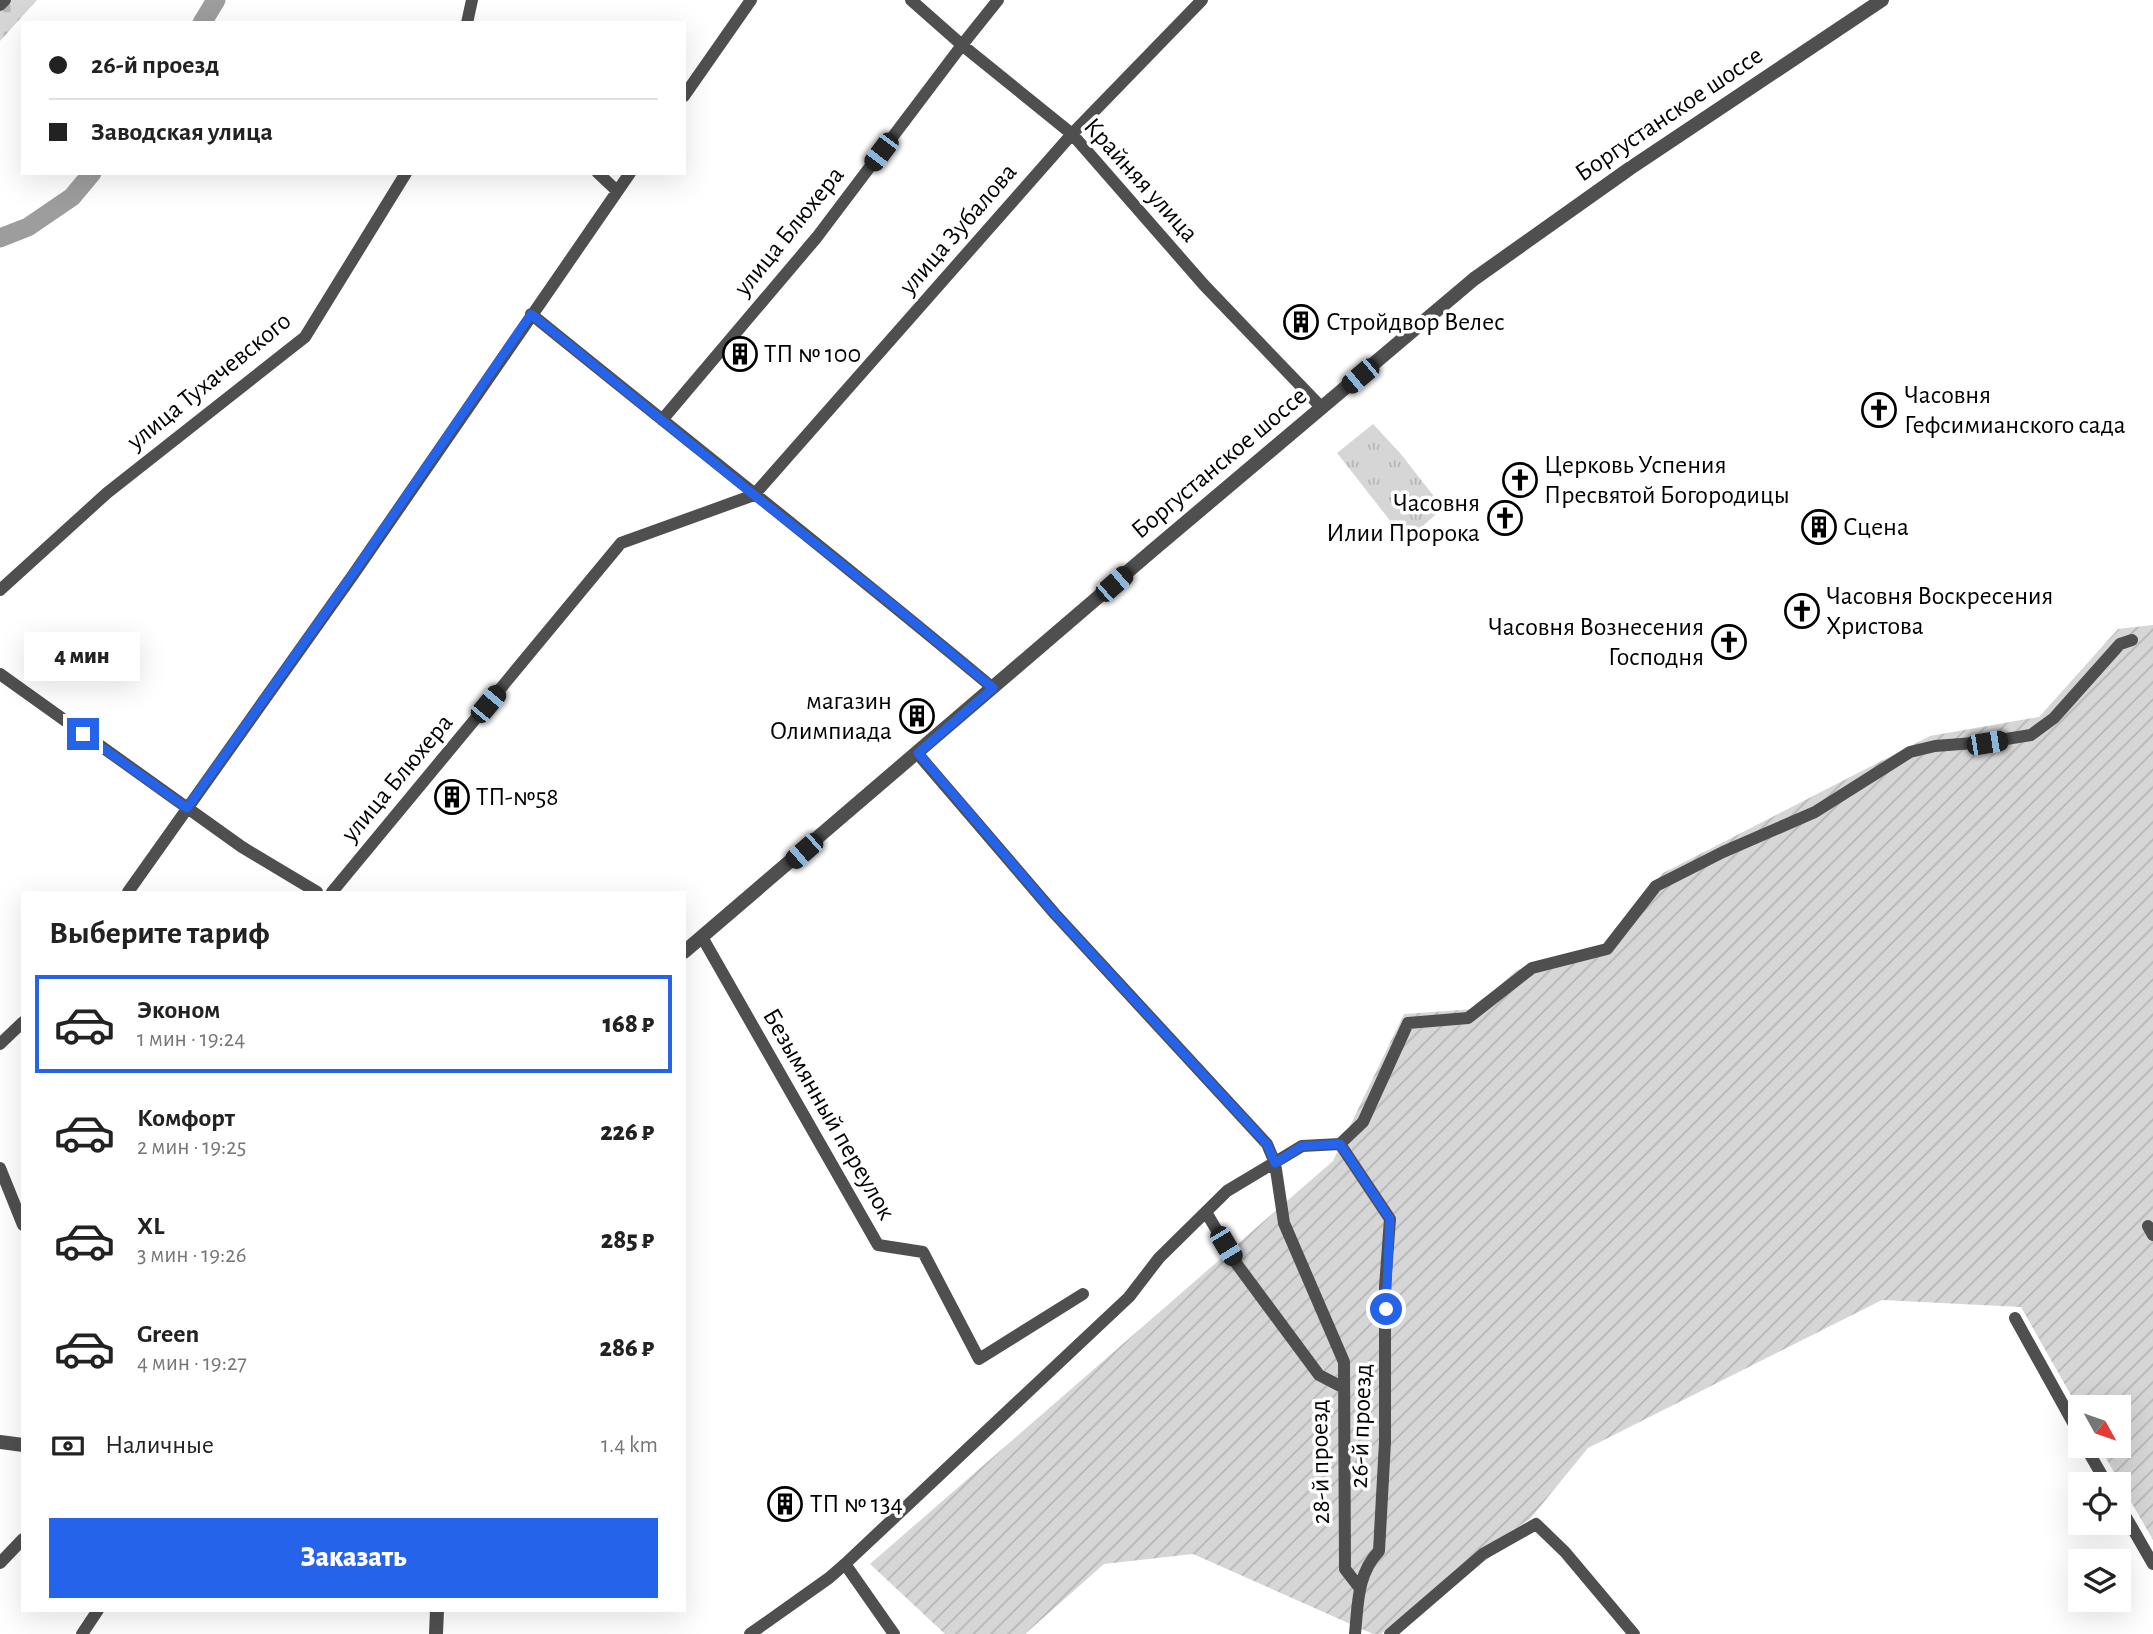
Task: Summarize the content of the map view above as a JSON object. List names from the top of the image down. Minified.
{"streets":{"street":["Боргустанское шоссе","Крайняя улица","улица Зубалова","улица Блюхера","улица Тухачевского","Безымянный переулок","26-й проезд","28-й проезд"]},"crossings":[["Боргустанское шоссе","Крайняя улица"],["Боргустанское шоссе","Безымянный переулок"],["Крайняя улица","улица Зубалова"],["Крайняя улица","улица Блюхера"],["улица Зубалова","улица Блюхера"],["26-й проезд","28-й проезд"]],"places":{"building":["Стройдвор Велес","ТП № 100","Сцена","магазин Олимпиада","ТП-№58","ТП № 134"],"church":["Часовня Гефсимианского сада","Церковь Успения Пресвятой Богородицы","Часовня Илии Пророка","Часовня Воскресения Христова","Часовня Вознесения Господня"]},"north":"bottom right","page":{"banner":["26-й проезд","Заводская улица"],"bubble":"4 мин","heading":"Выберите тариф","list":[{"name":"Эконом","note":"1 мин · 19:24","value":"168 ₽"},{"name":"Комфорт","note":"2 мин · 19:25","value":"226 ₽"},{"name":"XL","note":"3 мин · 19:26","value":"285 ₽"},{"name":"Green","note":"4 мин · 19:27","value":"286 ₽"}],"pay":["Наличные","1.4 km"],"buttons":"Заказать"}}
